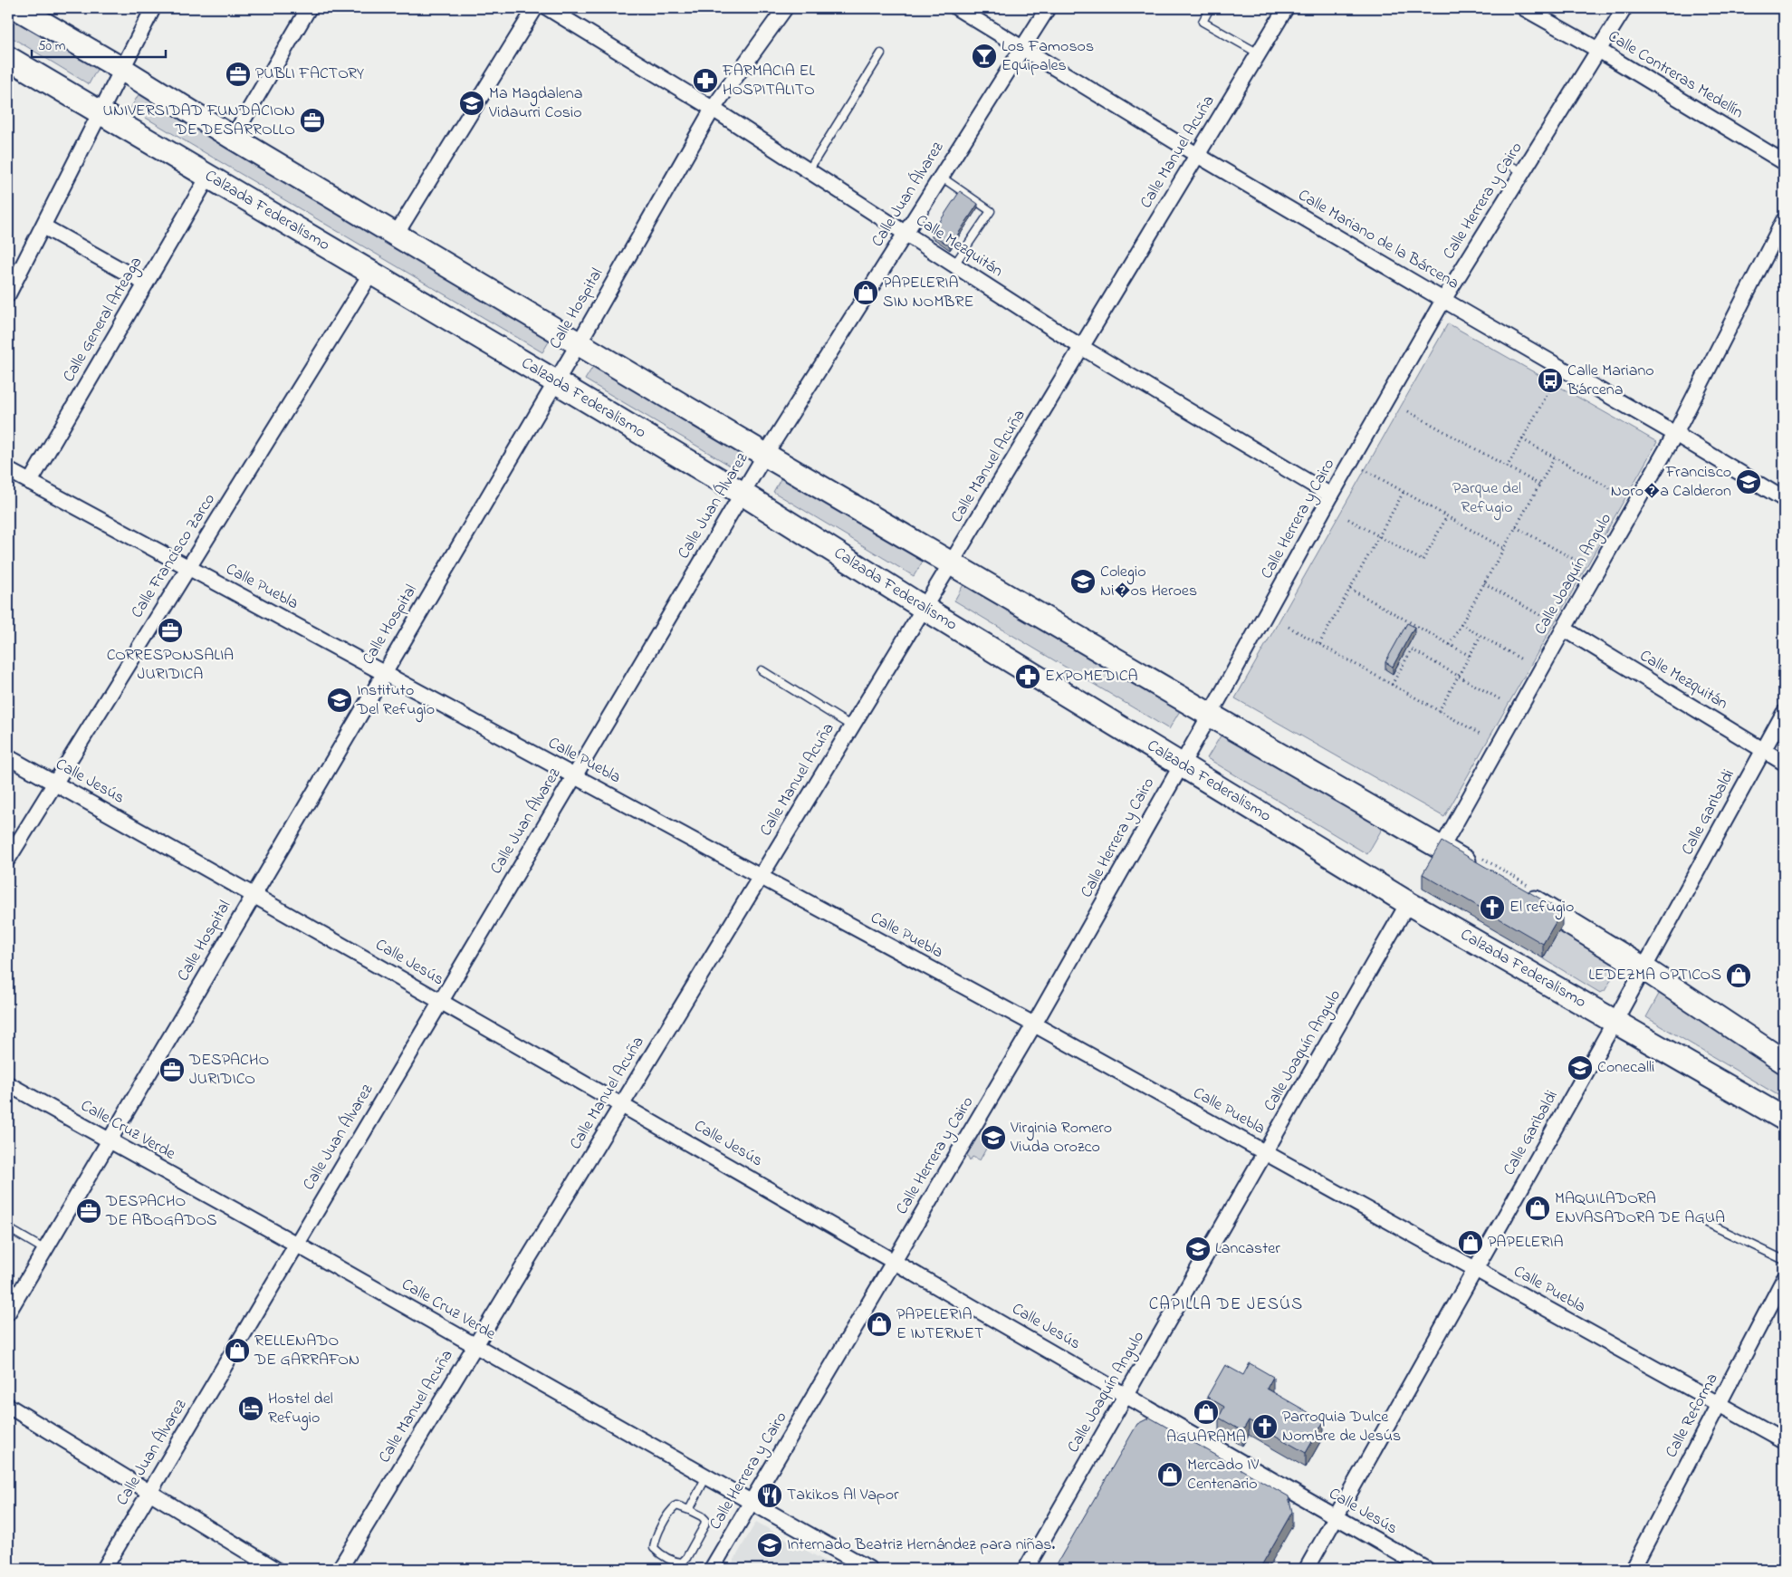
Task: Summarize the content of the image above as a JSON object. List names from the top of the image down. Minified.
{"streets":{"main road":["Calzada Federalismo"],"street":["Calle Contreras Medellín","Calle Manuel Acuña","Calle Juan Álvarez","Calle Herrera y Cairo","Calle Mariano de la Bárcena","Calle Mezquitán","Calle Hospital","Calle General Arteaga","Calle Francisco Zarco","Calle Joaquín Angulo","Calle Puebla","Calle Jesús","Calle Garibaldi","Calle Cruz Verde","Calle Reforma"]},"crossings":[["Calle Contreras Medellín","Calle Herrera y Cairo"],["Calle Manuel Acuña","Calzada Federalismo"],["Calle Manuel Acuña","Calle Mariano de la Bárcena"],["Calle Manuel Acuña","Calle Mezquitán"],["Calle Manuel Acuña","Calle Puebla"],["Calle Manuel Acuña","Calle Jesús"],["Calle Manuel Acuña","Calle Cruz Verde"],["Calle Juan Álvarez","Calzada Federalismo"],["Calle Juan Álvarez","Calle Mariano de la Bárcena"],["Calle Juan Álvarez","Calle Mezquitán"],["Calle Juan Álvarez","Calle Puebla"],["Calle Juan Álvarez","Calle Jesús"],["Calle Juan Álvarez","Calle Cruz Verde"],["Calle Herrera y Cairo","Calzada Federalismo"],["Calle Herrera y Cairo","Calle Mariano de la Bárcena"],["Calle Herrera y Cairo","Calle Mezquitán"],["Calle Herrera y Cairo","Calle Puebla"],["Calle Herrera y Cairo","Calle Jesús"],["Calle Herrera y Cairo","Calle Cruz Verde"],["Calzada Federalismo","Calle Hospital"],["Calzada Federalismo","Calle General Arteaga"],["Calzada Federalismo","Calle Francisco Zarco"],["Calzada Federalismo","Calle Joaquín Angulo"],["Calzada Federalismo","Calle Garibaldi"],["Calle Mariano de la Bárcena","Calle Joaquín Angulo"],["Calle Mezquitán","Calle Hospital"],["Calle Mezquitán","Calle Joaquín Angulo"],["Calle Mezquitán","Calle Garibaldi"],["Calle Hospital","Calle Puebla"],["Calle Hospital","Calle Jesús"],["Calle Hospital","Calle Cruz Verde"],["Calle General Arteaga","Calle Puebla"],["Calle Francisco Zarco","Calle Puebla"],["Calle Francisco Zarco","Calle Jesús"],["Calle Joaquín Angulo","Calle Puebla"],["Calle Joaquín Angulo","Calle Jesús"],["Calle Puebla","Calle Garibaldi"],["Calle Puebla","Calle Reforma"],["Calle Jesús","Calle Garibaldi"]],"districts":["CAPILLA DE JESÚS"],"parks":["Parque del Refugio"],"places":{"bar":["Los Famosos Equipales"],"office":["PUBLI FACTORY","UNIVERSIDAD FUNDACION DE DESARROLLO","CORRESPONSALIA JURIDICA","DESPACHO JURIDICO","DESPACHO DE ABOGADOS"],"pharmacy":["FARMACIA EL HOSPITALITO","EXPOMEDICA"],"school or university":["Ma Magdalena Vidaurri Cosio","Francisco Noro�a Calderon","Colegio Ni�os Heroes","Instituto Del Refugio","Conecalli","Virginia Romero Viuda Orozco","Lancaster","Internado Beatriz Hernández para niñas."],"shop":["PAPELERIA SIN NOMBRE","LEDEZMA OPTICOS","MAQUILADORA ENVASADORA DE AGUA","PAPELERIA","PAPELERIA E INTERNET","RELLENADO DE GARRAFON","AGUARAMA","Mercado IV Centenario"],"bus stop":["Calle Mariano Bárcena"],"church":["El refugio","Parroquia Dulce Nombre de Jesús"],"hotel":["Hostel del Refugio"],"restaurant":["Takikos Al Vapor"]},"scale_bar":"50 m"}
